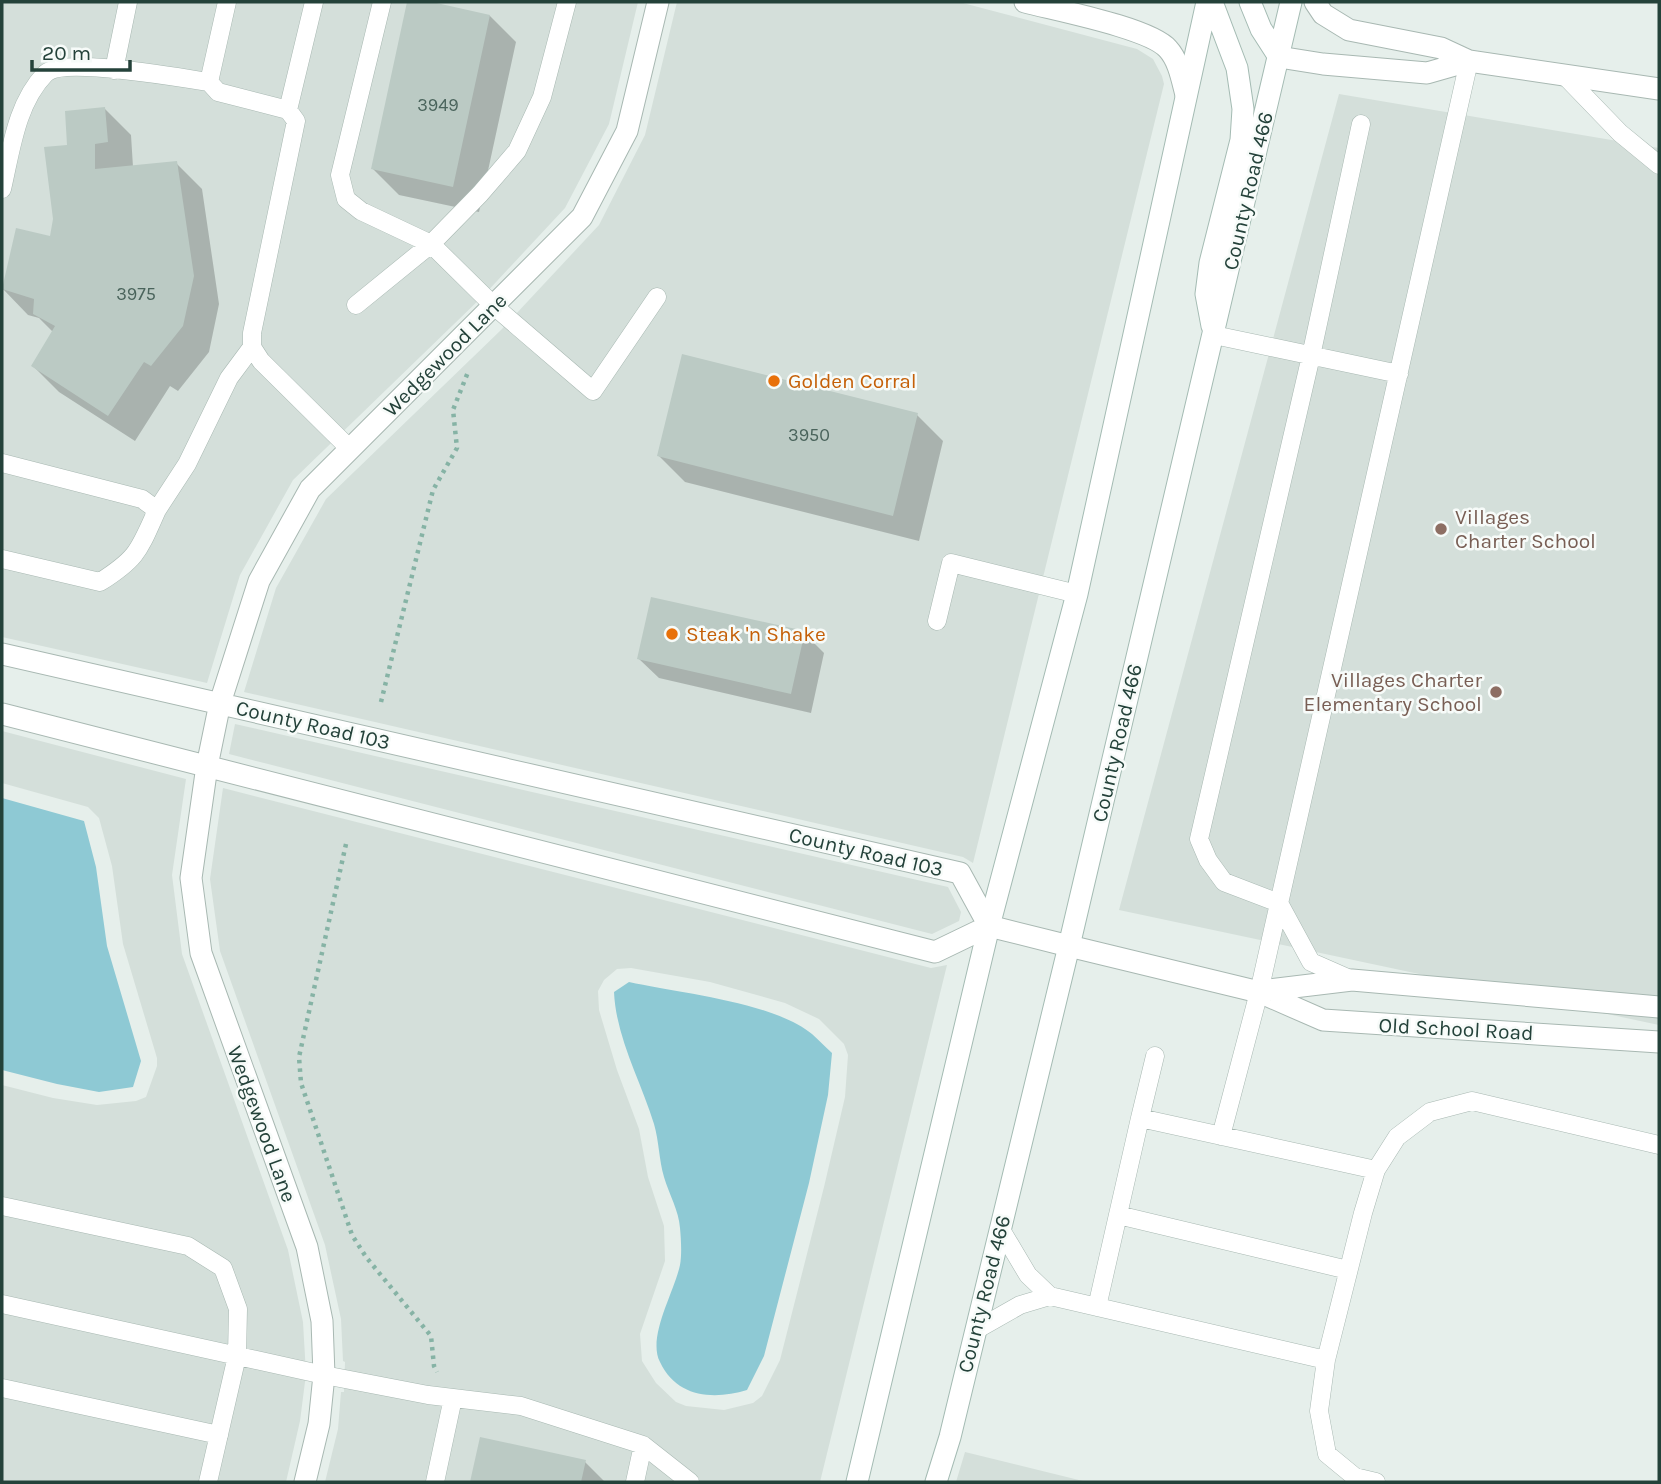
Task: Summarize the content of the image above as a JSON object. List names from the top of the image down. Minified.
{"streets":{"street":["County Road 466","Wedgewood Lane","County Road 103","Old School Road"]},"crossings":[["County Road 466","Old School Road"],["Wedgewood Lane","County Road 103"],["County Road 103","Old School Road"]],"places":["Golden Corral","Villages Charter School","Steak 'n Shake","Villages Charter Elementary School"],"house_numbers":["3949","3975","3950"],"scale_bar":"20 m"}
